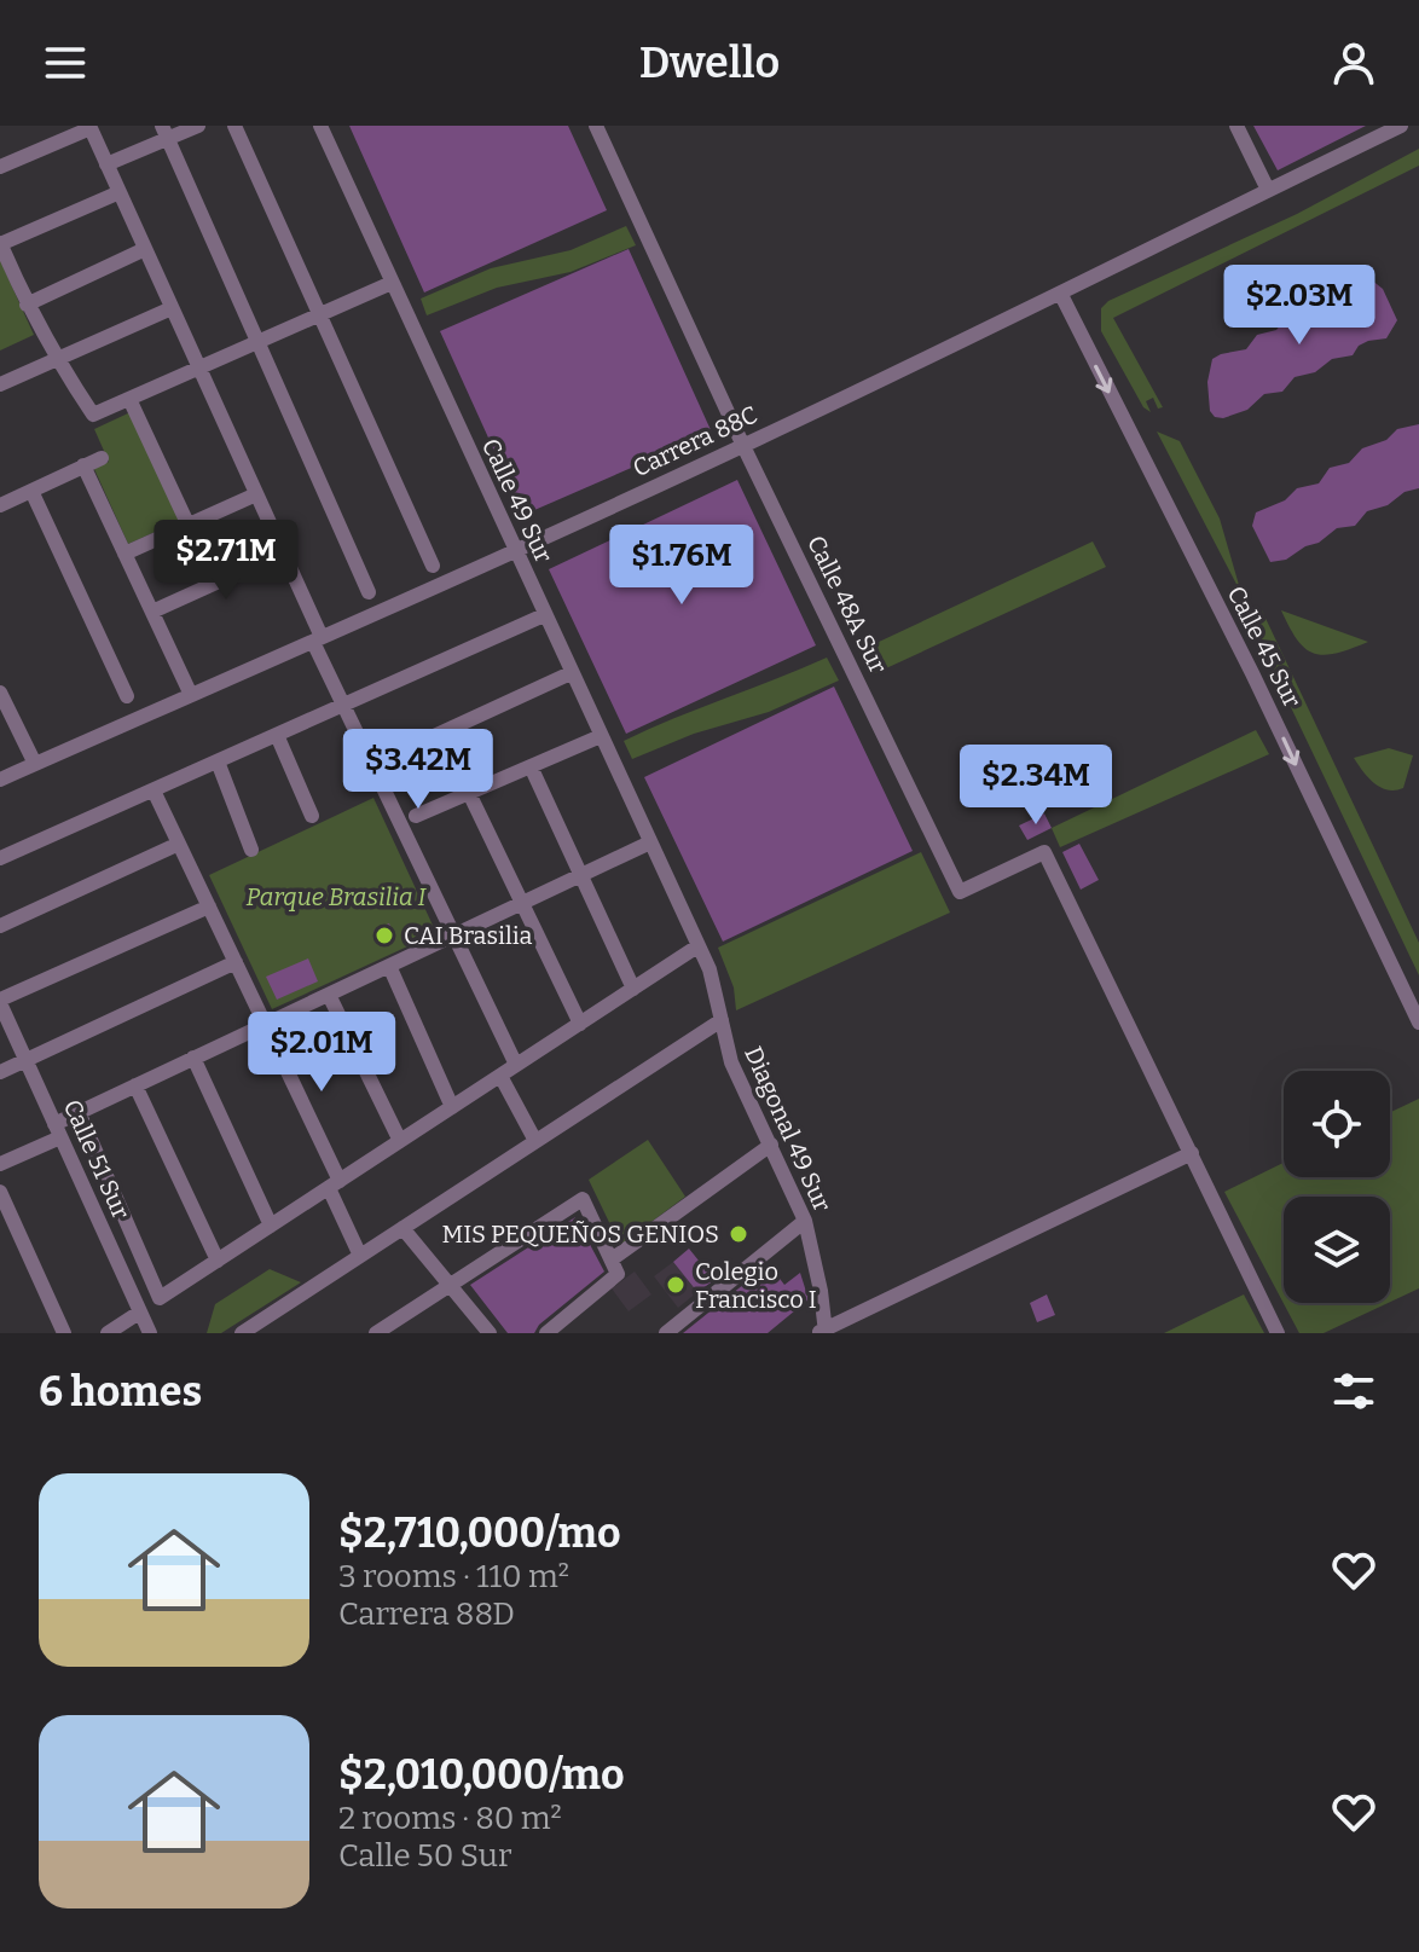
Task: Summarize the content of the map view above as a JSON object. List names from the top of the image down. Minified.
{"streets":{"street":["Carrera 88C","Calle 49 Sur","Calle 48A Sur","Calle 45 Sur","Diagonal 49 Sur","Calle 51 Sur"]},"crossings":[["Carrera 88C","Calle 49 Sur"],["Carrera 88C","Calle 48A Sur"],["Carrera 88C","Calle 45 Sur"],["Calle 49 Sur","Diagonal 49 Sur"]],"one_way":["Calle 45 Sur"],"parks":["Parque Brasilia I"],"places":["CAI Brasilia","MIS PEQUEÑOS GENIOS","Colegio Francisco I"],"page":{"header":"Dwello","price":["$2.03M","$2.71M","$1.76M","$3.42M","$2.34M","$2.01M"],"heading":"6 homes","list":[{"name":"$2,710,000/mo","note":"3 rooms · 110 m² · Carrera 88D"},{"name":"$2,010,000/mo","note":"2 rooms · 80 m² · Calle 50 Sur"}]}}
